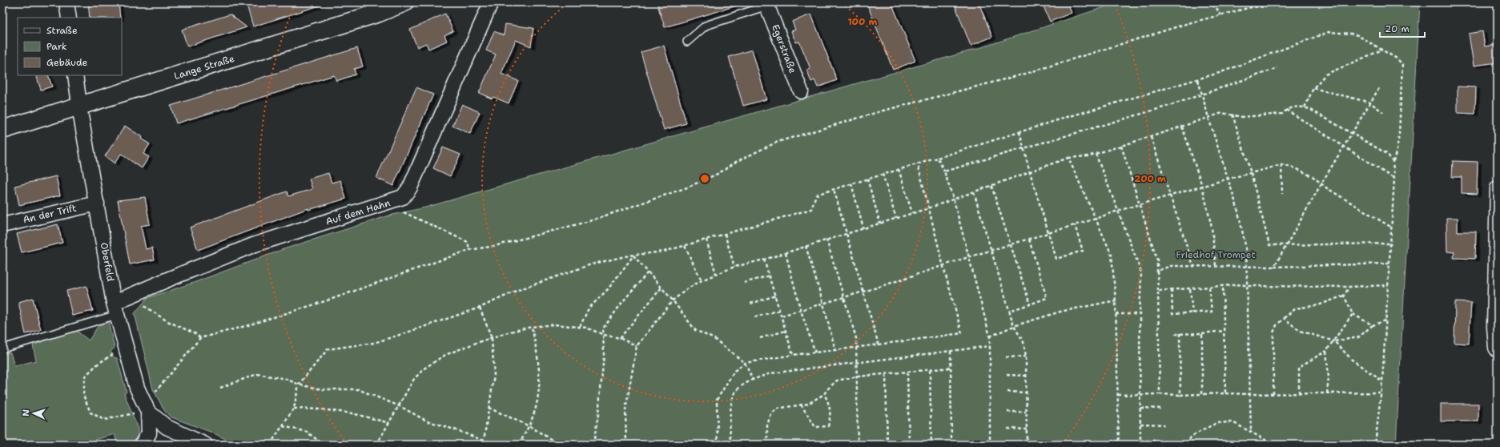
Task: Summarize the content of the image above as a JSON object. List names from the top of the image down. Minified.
{"streets":{"street":["Egerstraße","Lange Straße","Auf dem Hahn","An der Trift","Oberfeld"]},"crossings":[["Lange Straße","Oberfeld"],["Auf dem Hahn","Oberfeld"],["An der Trift","Oberfeld"]],"parks":["Friedhof Trompet"],"legend":["Straße","Park","Gebäude"],"scale_bar":"20 m","north":"left","rings":["100 m","200 m"]}
